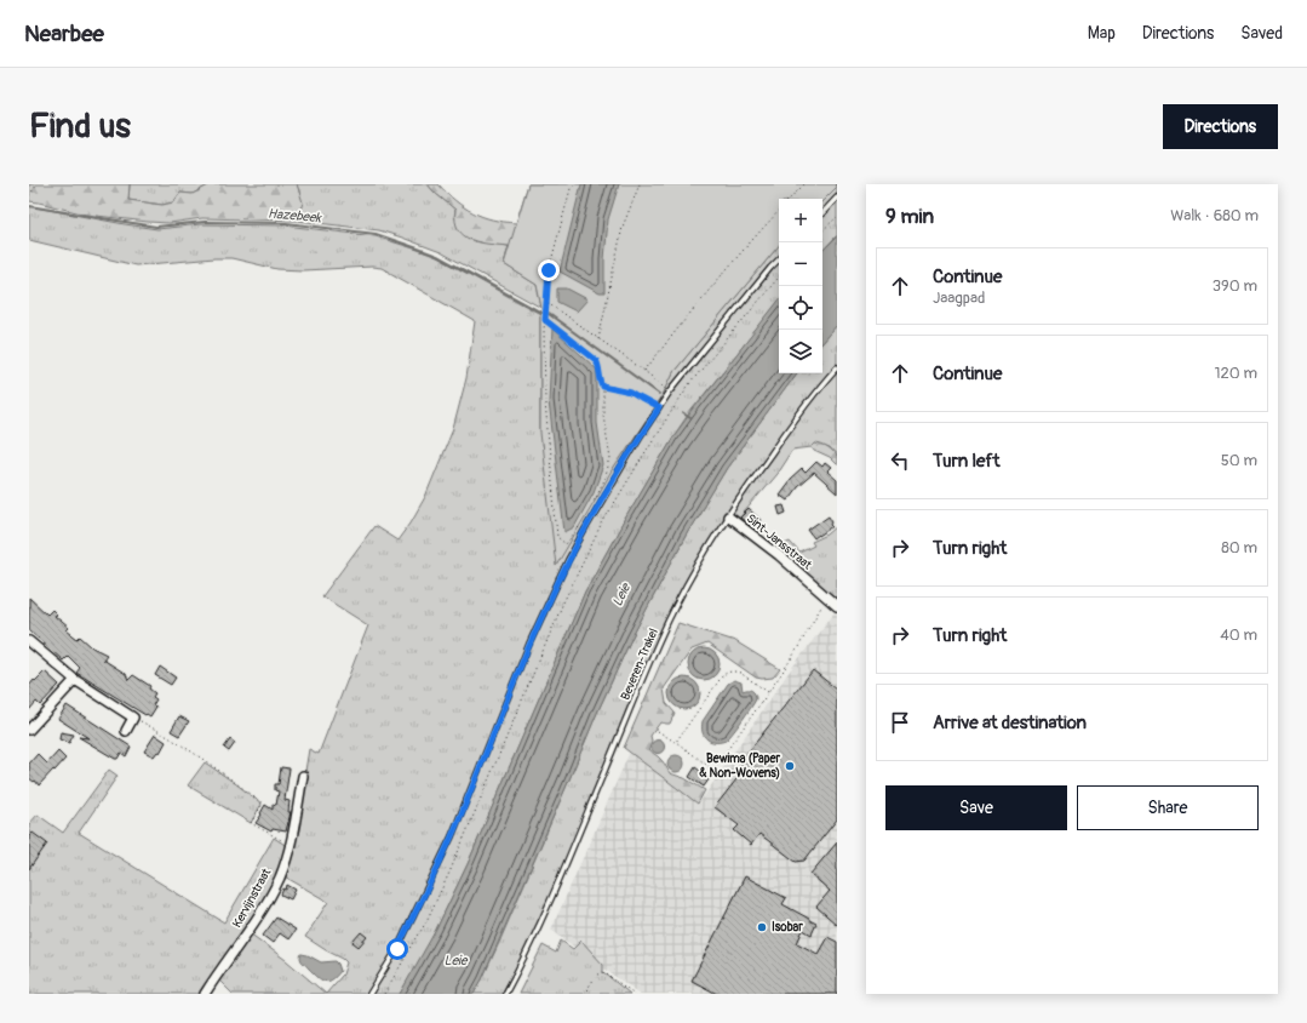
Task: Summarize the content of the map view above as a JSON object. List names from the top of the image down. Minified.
{"streets":{"street":["Sint-Jansstraat","Kervijnstraat"],"lane":["Beveren-Trakel"]},"crossings":[["Sint-Jansstraat","Beveren-Trakel"]],"water":["Hazebeek","Leie"],"places":["Bewima (Paper & Non-Wovens)","Isobar"],"page":{"header":"Nearbee","nav":["Map","Directions","Saved"],"buttons":["Directions",["Save","Share"]],"title":"Find us","heading":["9 min","Walk · 680 m"],"map_buttons":["+","−"],"list":[["Continue","Jaagpad","390 m"],["Continue","120 m"],["Turn left","50 m"],["Turn right","80 m"],["Turn right","40 m"],"Arrive at destination"]}}
